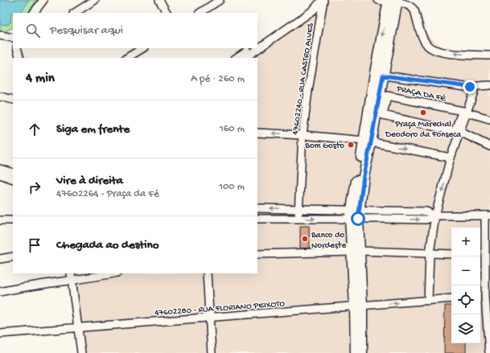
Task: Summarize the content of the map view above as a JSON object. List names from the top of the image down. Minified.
{"streets":{"street":["47602240 - RUA CASTRO ALVES","PRAÇA DA FÉ","47602280 - RUA FLORIANO PEIXOTO"]},"places":["Praça Marechal Deodoro da Fonseca","Bom Gosto","Banco do Nordeste"],"page":{"search":"Pesquisar aqui","heading":["4 min","A pé · 260 m"],"list":[["Siga em frente","160 m"],["Vire à direita","47602264 - Praça da Fé","100 m"],"Chegada ao destino"],"map_buttons":["+","−"]}}
